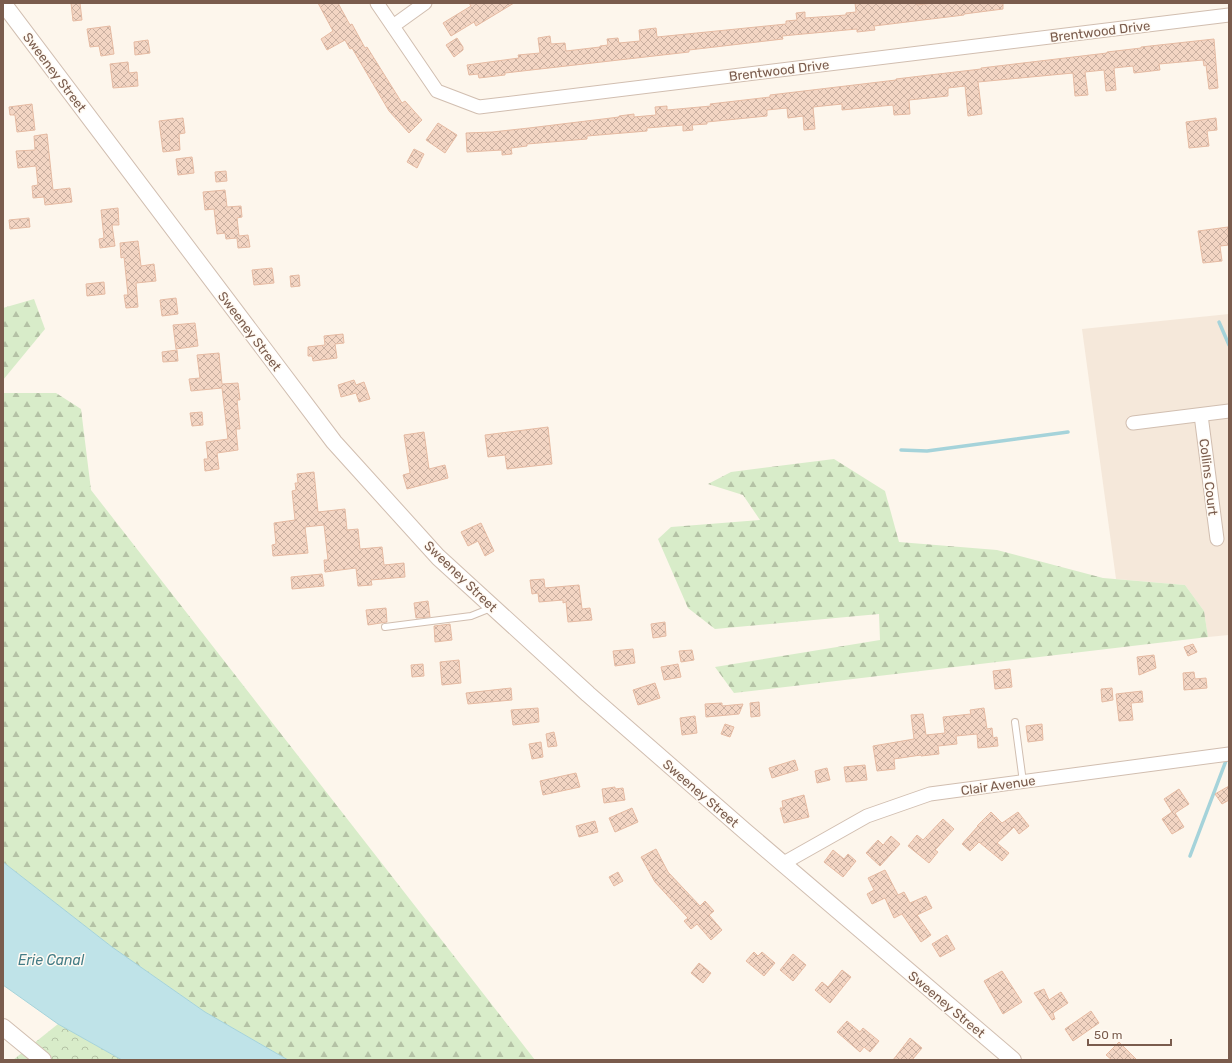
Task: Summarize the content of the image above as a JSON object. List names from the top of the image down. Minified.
{"streets":{"street":["Brentwood Drive","Sweeney Street","Collins Court","Clair Avenue"]},"crossings":[["Sweeney Street","Clair Avenue"]],"water":["Erie Canal"],"scale_bar":"50 m"}
